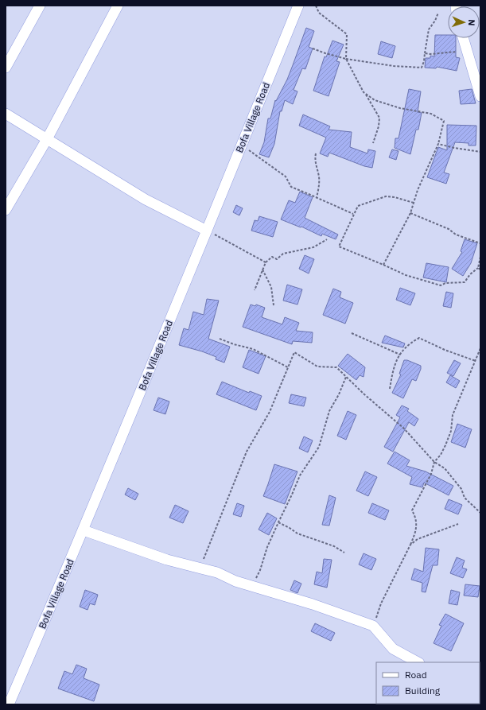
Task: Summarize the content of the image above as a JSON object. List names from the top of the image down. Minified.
{"streets":{"street":["Bofa Village Road"]},"legend":["Road","Building"],"north":"right"}
